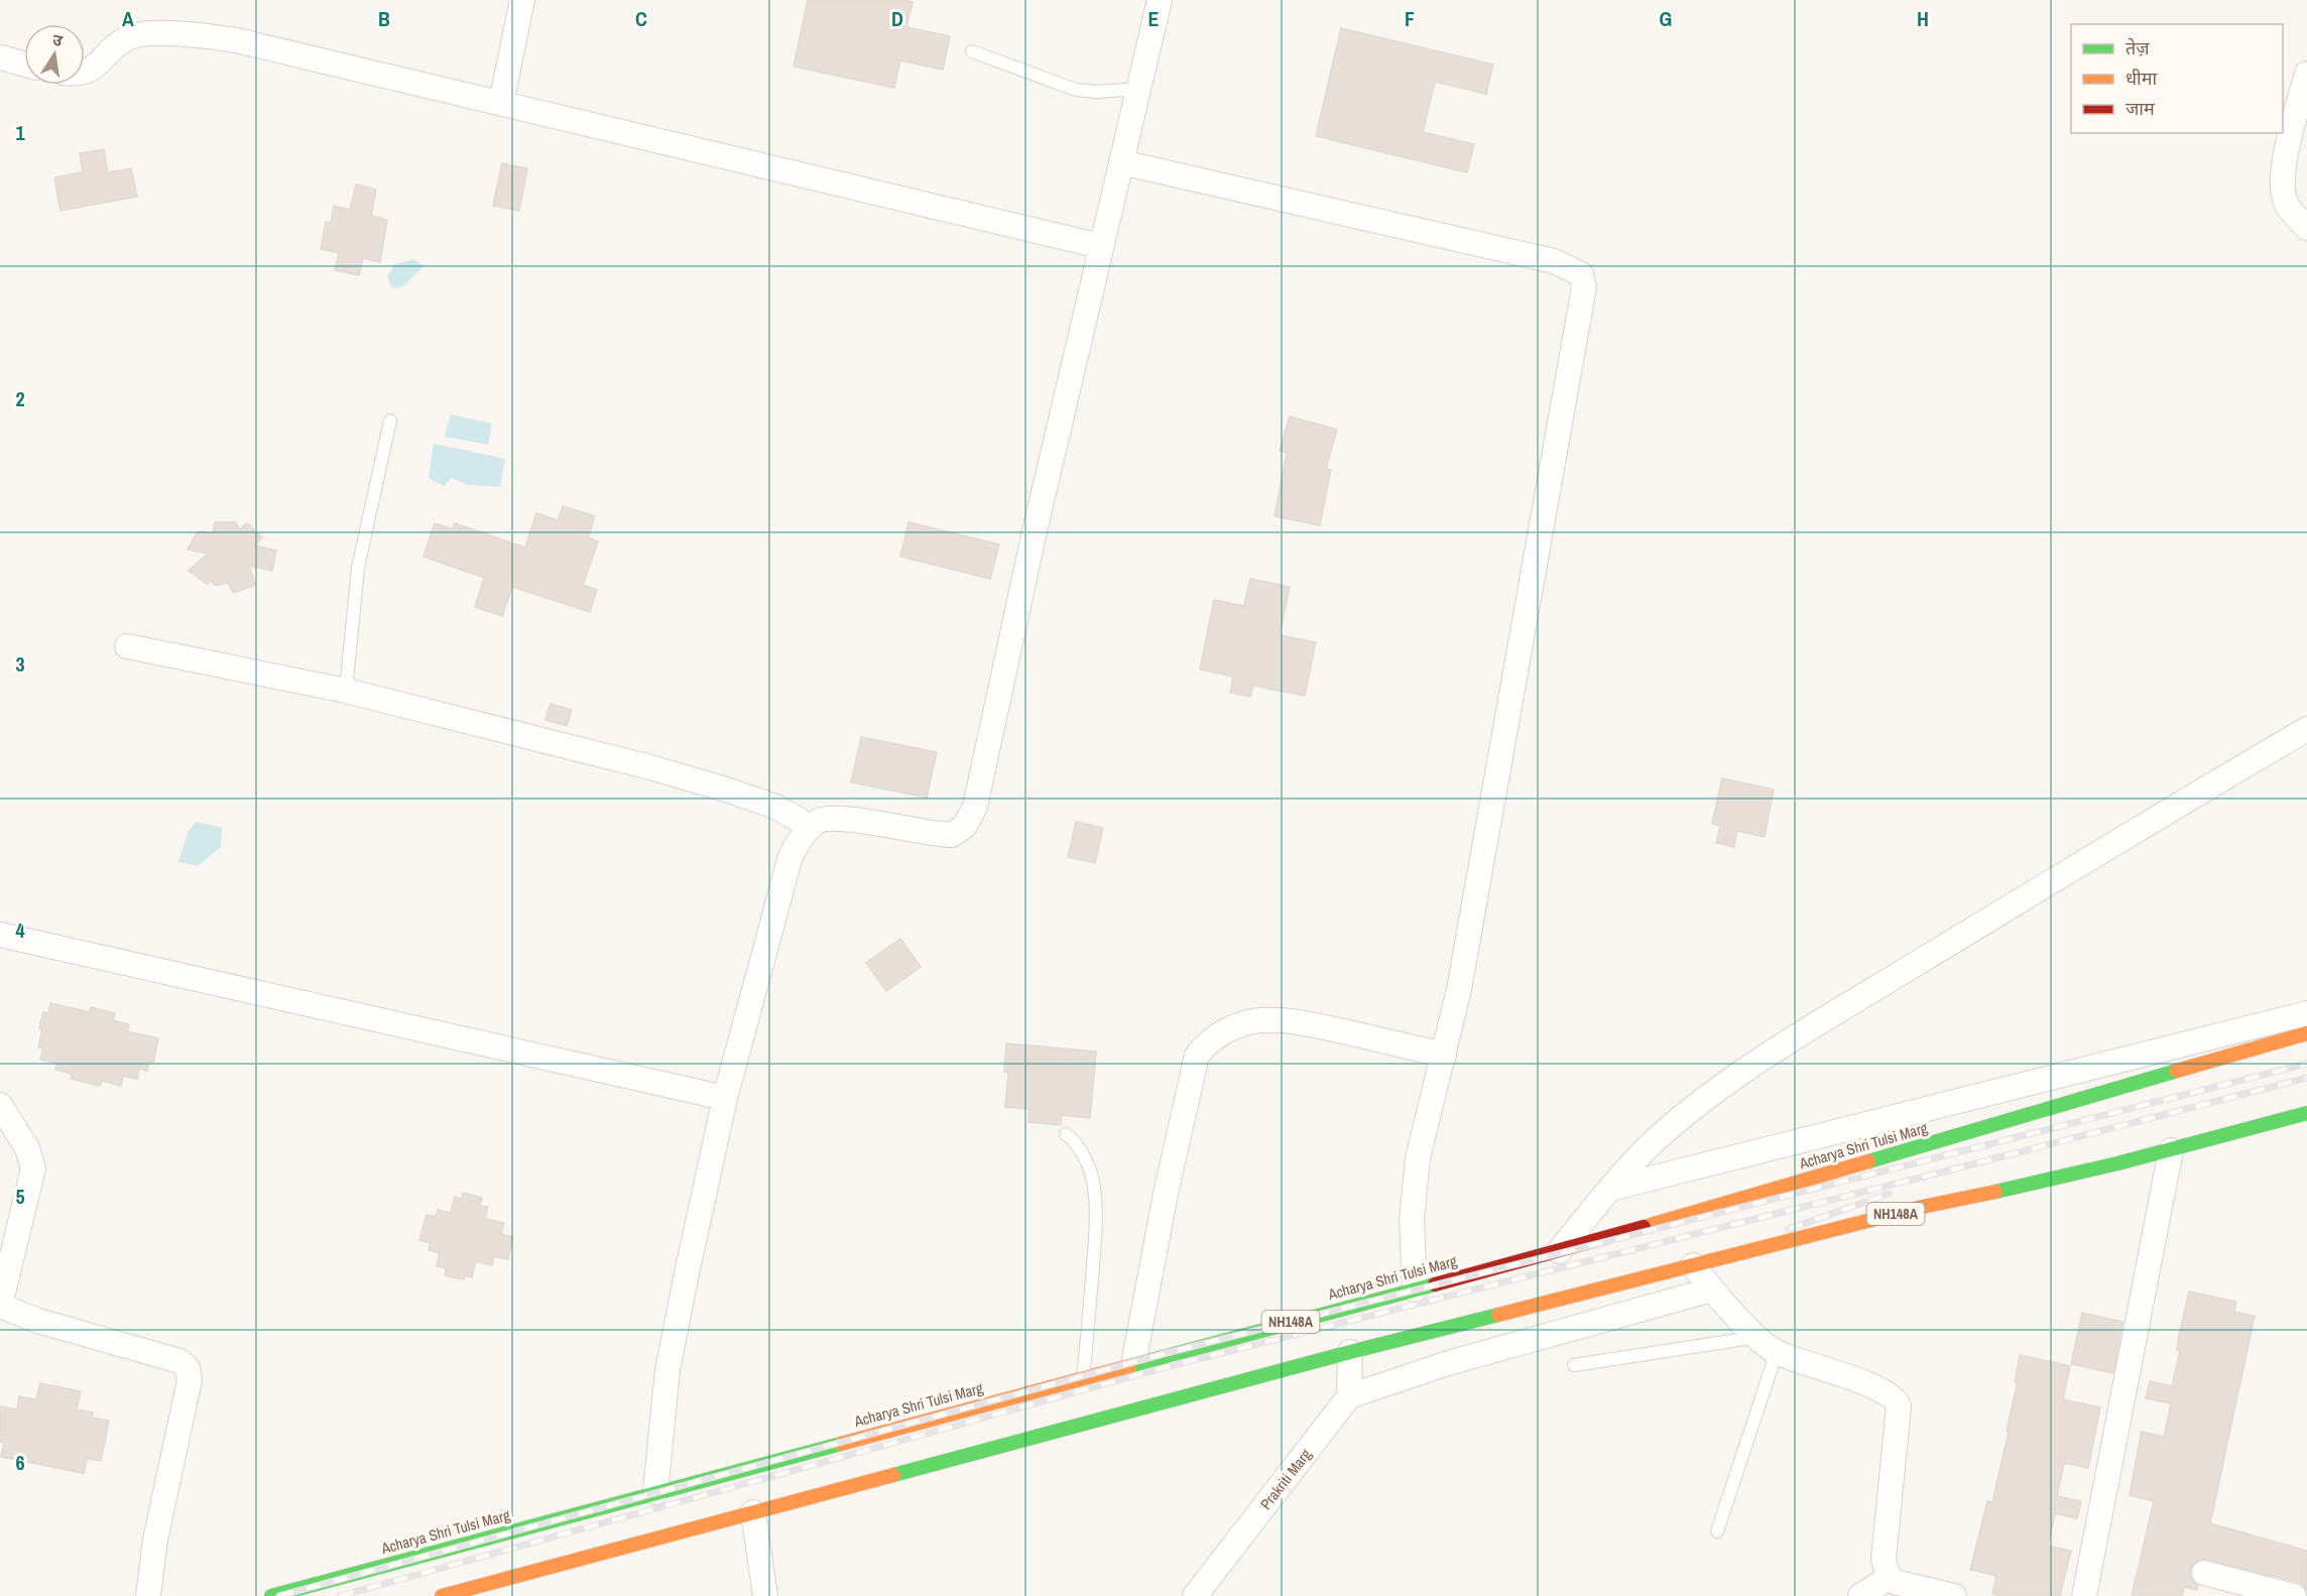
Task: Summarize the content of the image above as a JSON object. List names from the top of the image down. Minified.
{"streets":{"highway":["Acharya Shri Tulsi Marg","NH148A"],"street":["Prakriti Marg"]},"legend":["तेज़","धीमा","जाम"],"north":"top","grid":{"columns":["A","B","C","D","E","F","G","H"],"rows":["1","2","3","4","5","6"]}}
